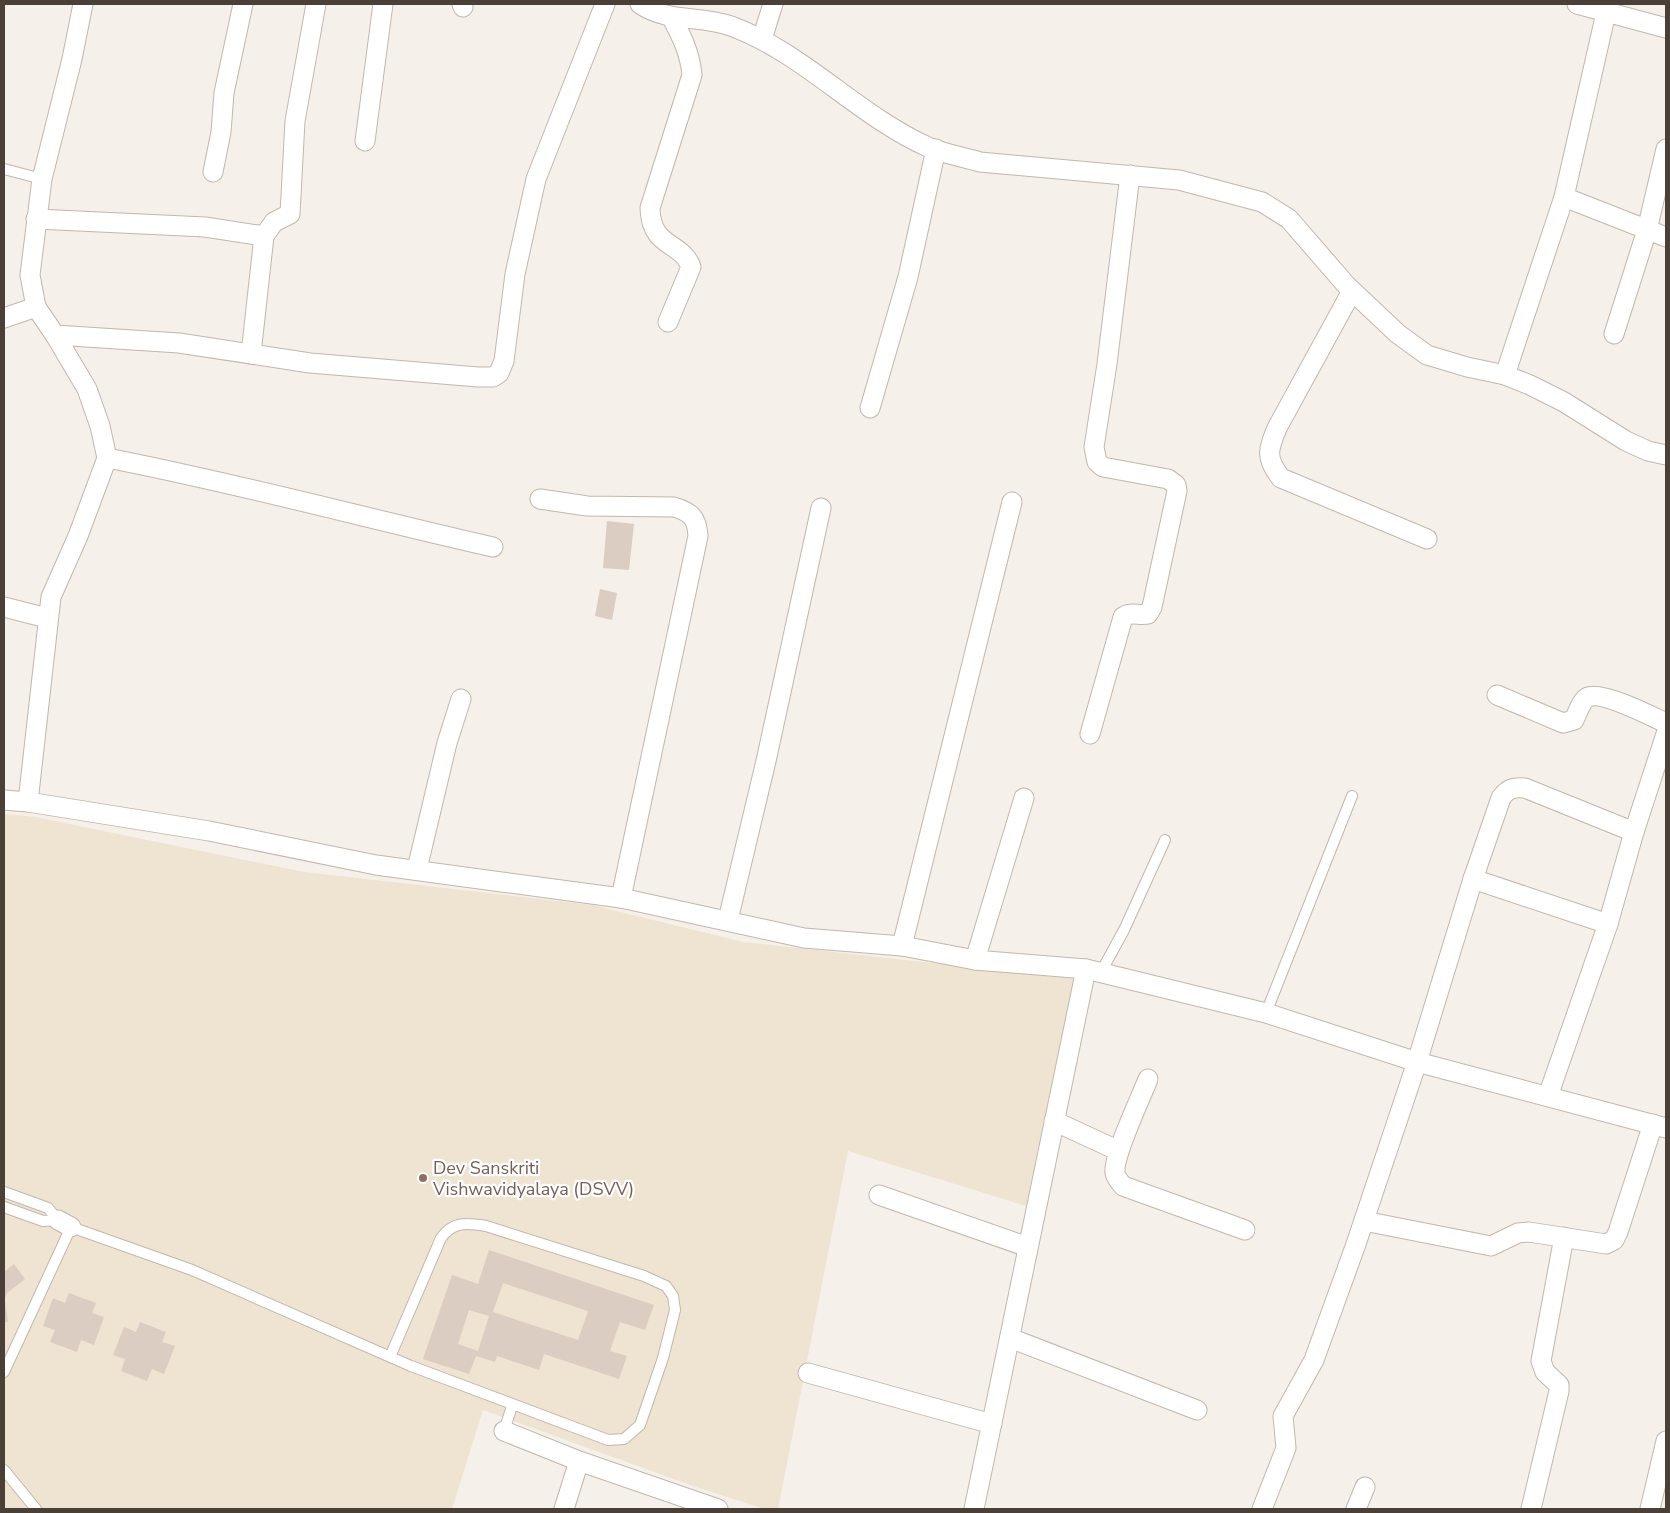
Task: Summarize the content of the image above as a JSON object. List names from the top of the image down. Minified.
{"places":["Dev Sanskriti Vishwavidyalaya (DSVV)"]}
